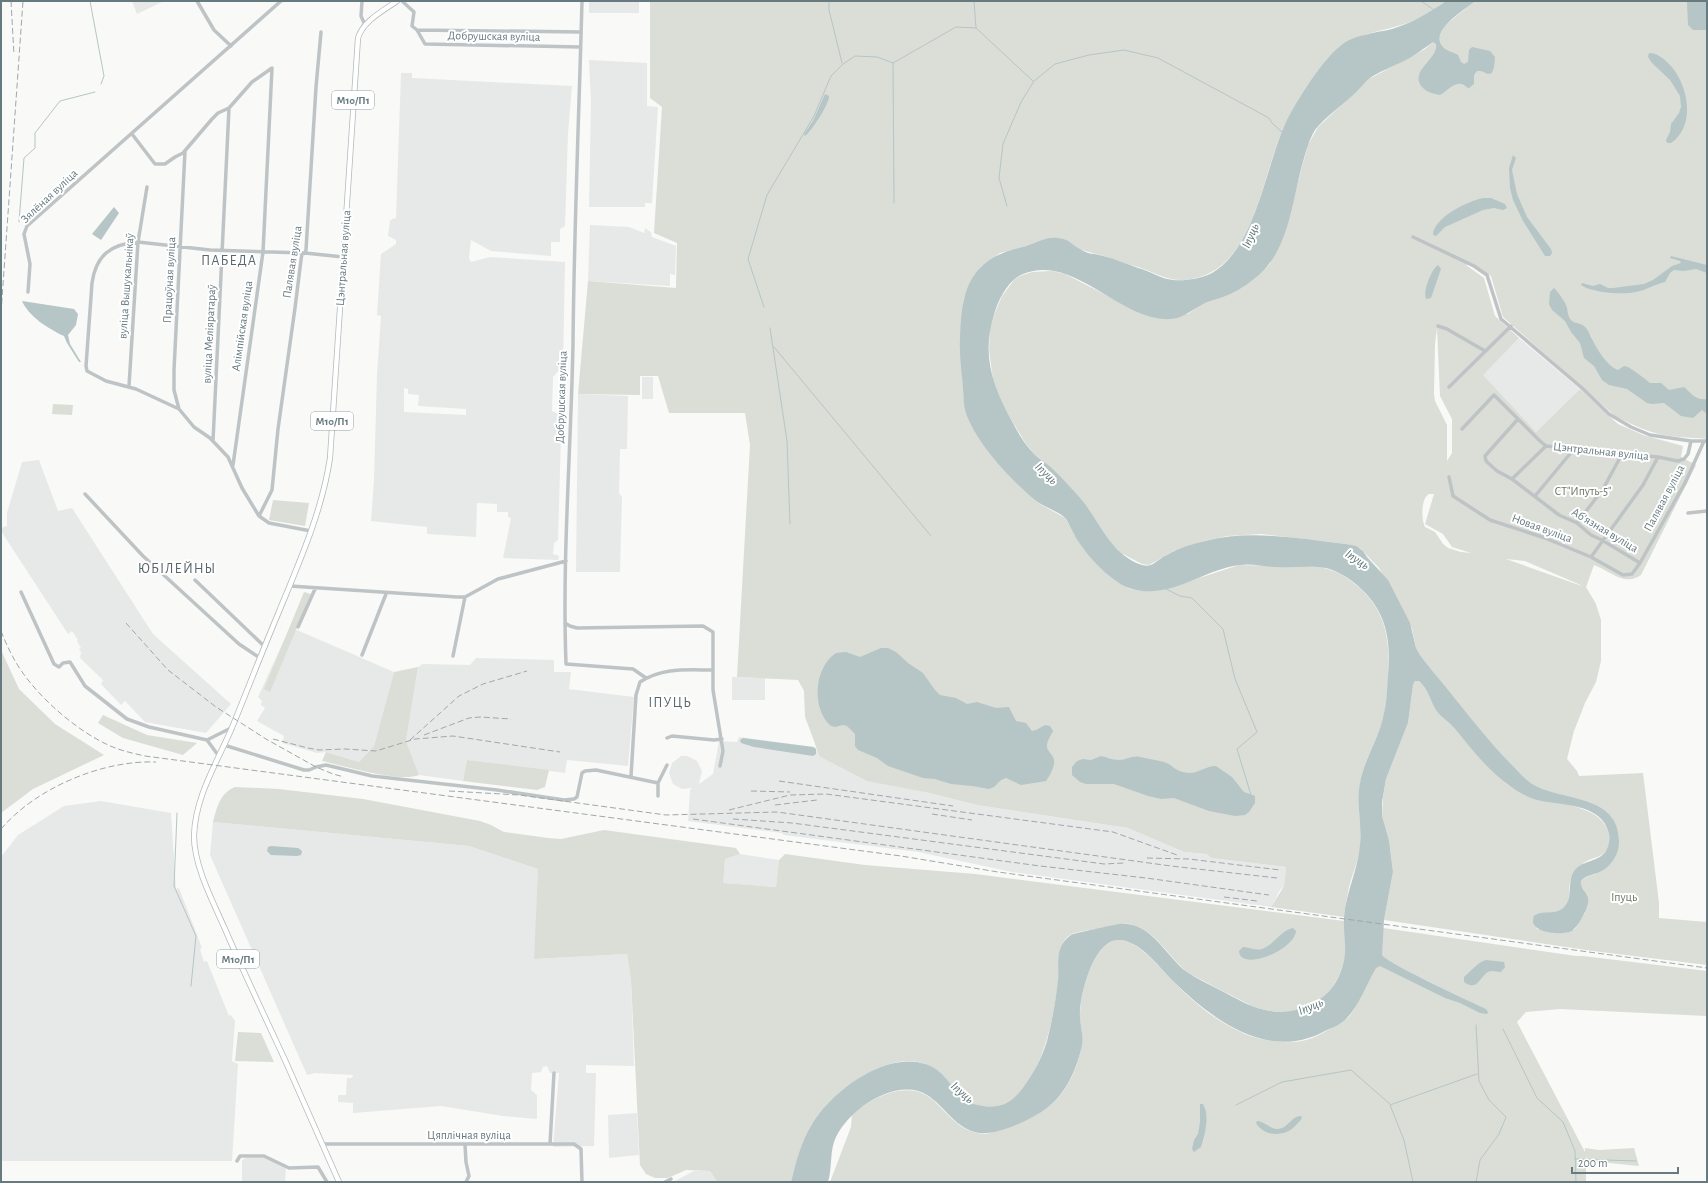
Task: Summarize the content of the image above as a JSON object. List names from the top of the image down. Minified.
{"streets":{"main road":["М10/П1","Цэнтральная вуліца"],"street":["Добрушская вуліца","Зялёная вуліца","Палявая вуліца","Працоўная вуліца","вуліца Вышукальнікаў","Алімпійская вуліца","вуліца Меліяратараў","Новая вуліца","Абʼязная вуліца","Цяплічная вуліца"]},"crossings":[["М10/П1","Цэнтральная вуліца"],["М10/П1","Цяплічная вуліца"],["Цэнтральная вуліца","Абʼязная вуліца"],["Палявая вуліца","Новая вуліца"],["Палявая вуліца","Абʼязная вуліца"],["Алімпійская вуліца","вуліца Меліяратараў"],["Новая вуліца","Абʼязная вуліца"]],"districts":["ПАБЕДА","ЮБІЛЕЙНЫ","ІПУЦЬ"],"water":["Іпуць"],"parks":["СТ\"Ипуть-5\"","Іпуць"],"scale_bar":"200 m"}
